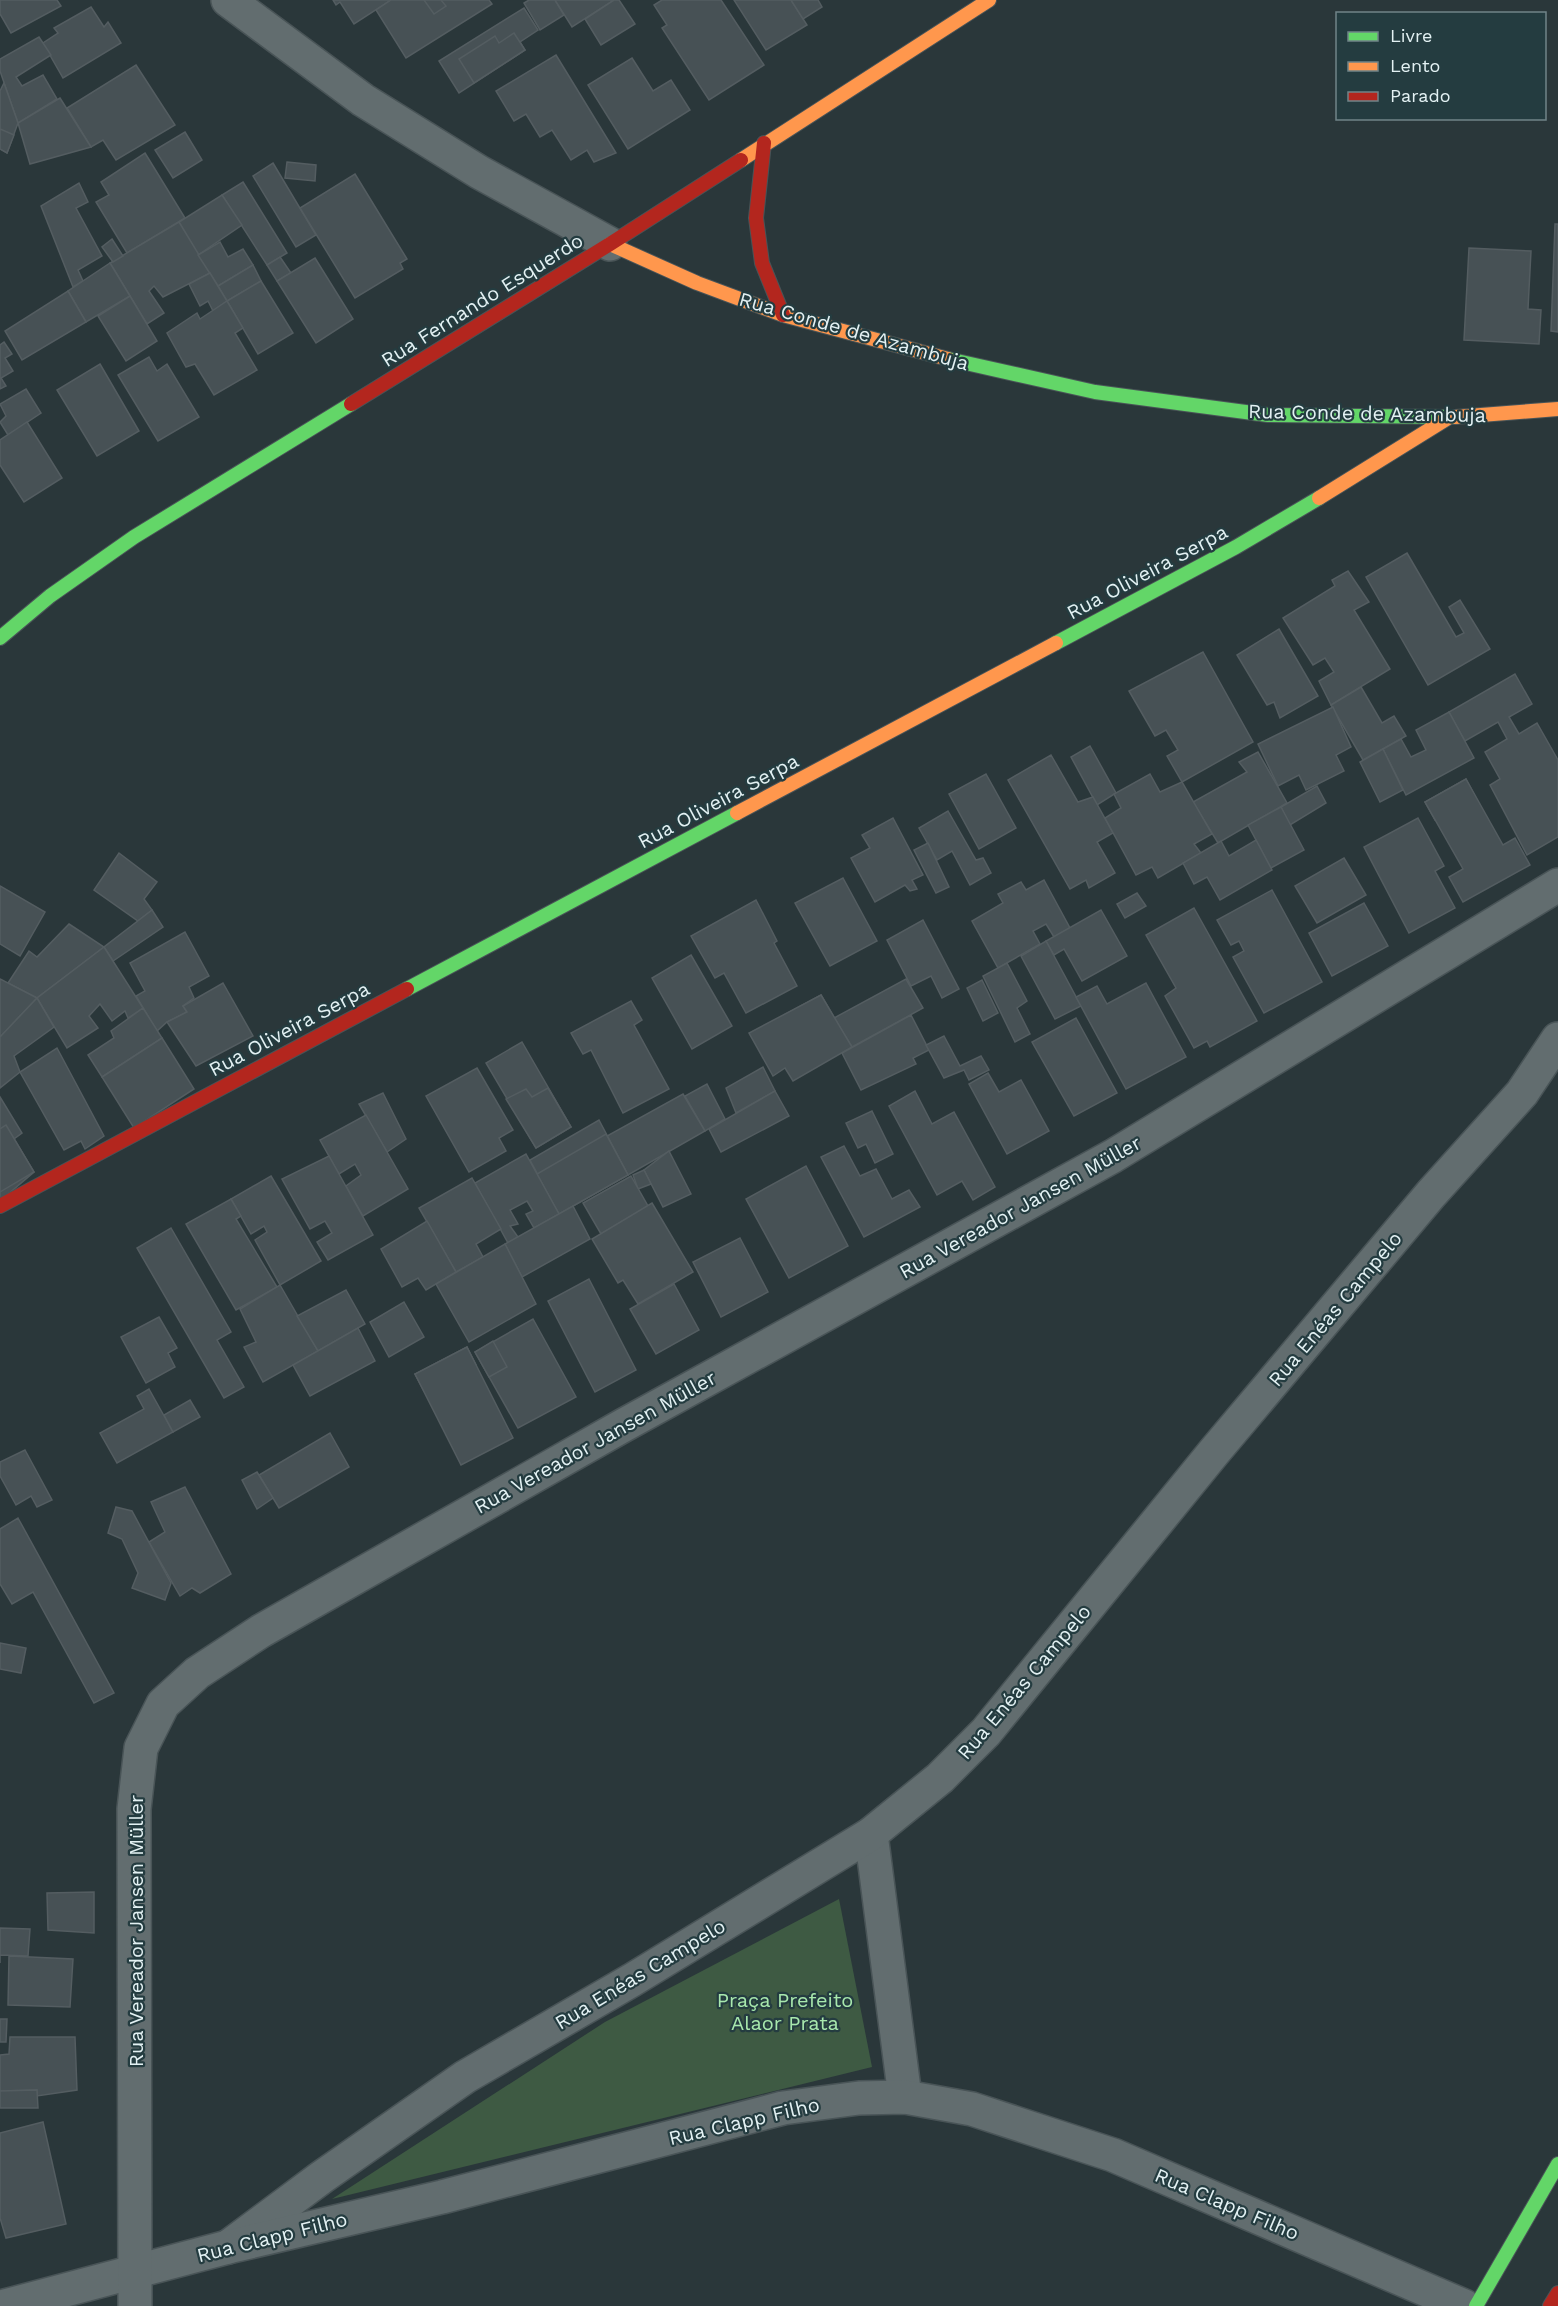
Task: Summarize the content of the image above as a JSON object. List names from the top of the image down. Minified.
{"streets":{"street":["Rua Fernando Esquerdo","Rua Conde de Azambuja","Rua Oliveira Serpa","Rua Vereador Jansen Müller","Rua Enéas Campelo","Rua Clapp Filho"]},"crossings":[["Rua Fernando Esquerdo","Rua Conde de Azambuja"],["Rua Conde de Azambuja","Rua Oliveira Serpa"],["Rua Vereador Jansen Müller","Rua Clapp Filho"],["Rua Enéas Campelo","Rua Clapp Filho"]],"parks":["Praça Prefeito Alaor Prata"],"legend":["Livre","Lento","Parado"]}
